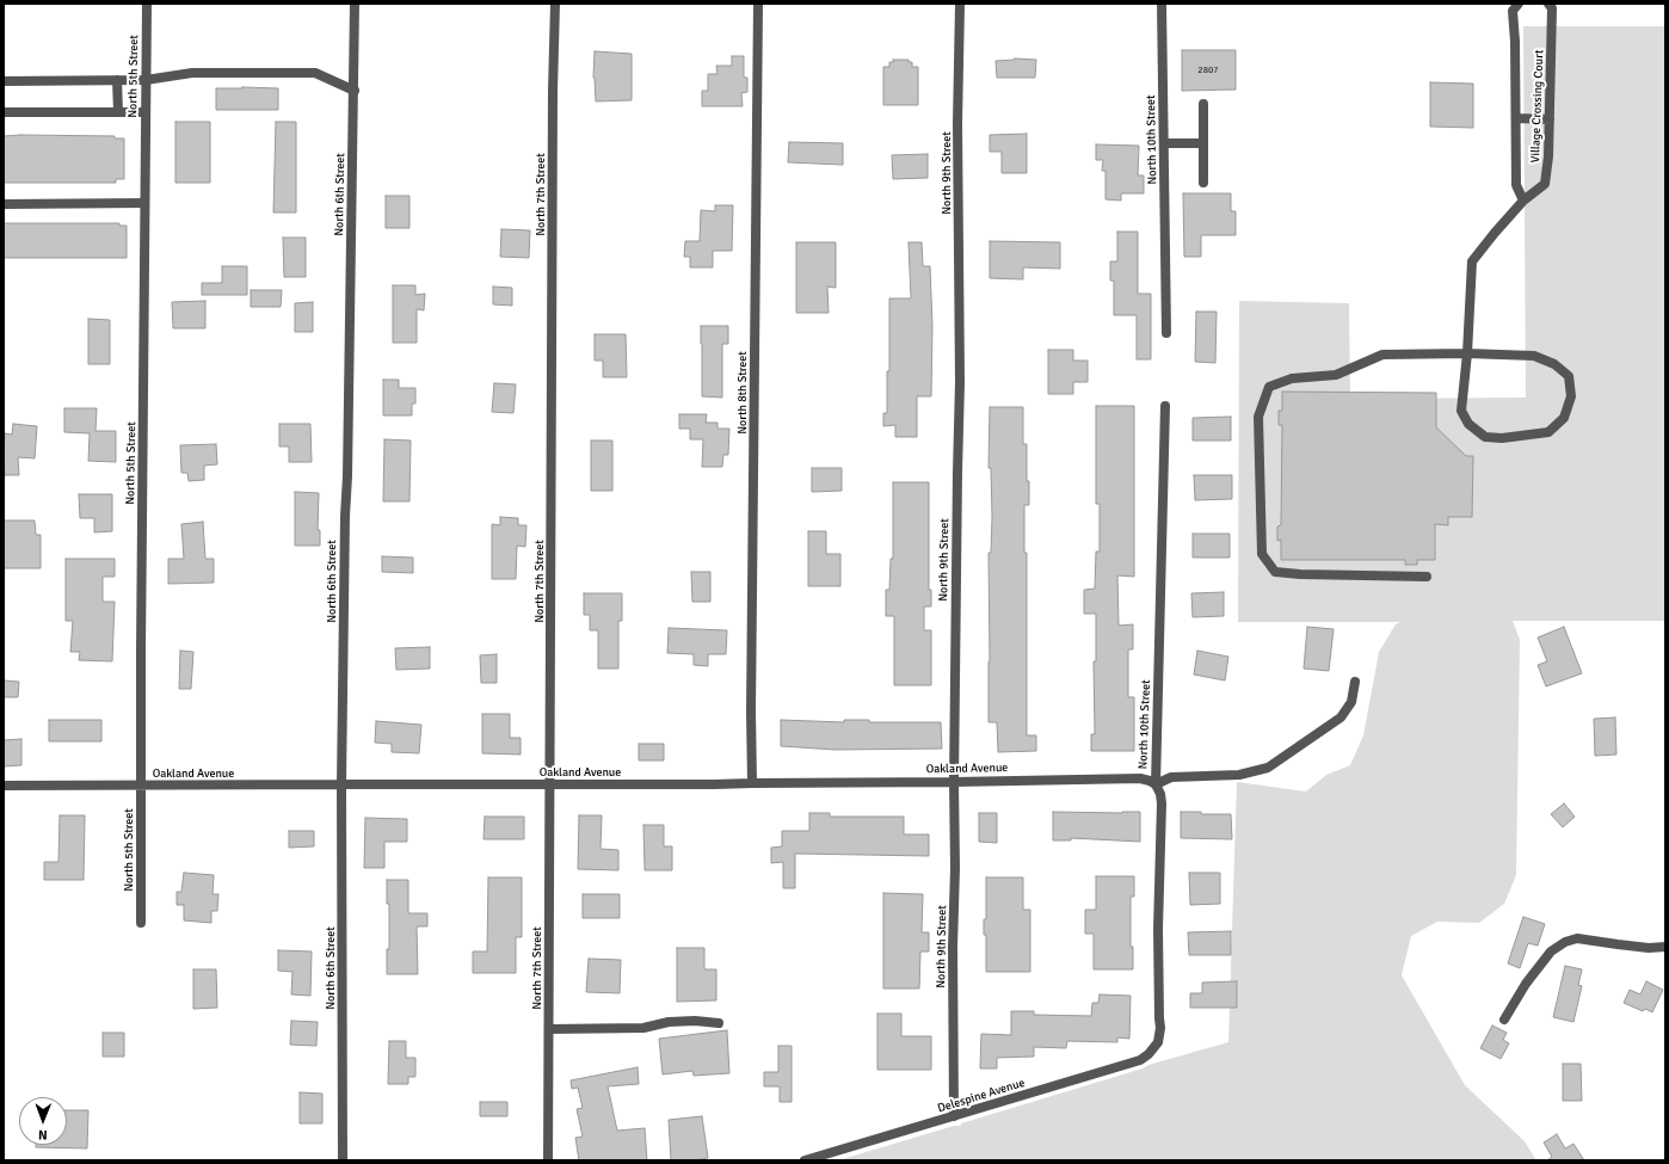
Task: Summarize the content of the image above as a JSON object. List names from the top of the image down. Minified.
{"streets":{"street":["North 5th Street","Village Crossing Court","North 10th Street","North 9th Street","North 6th Street","North 7th Street","North 8th Street","Oakland Avenue","Delespine Avenue"]},"crossings":[["North 5th Street","Oakland Avenue"],["North 10th Street","Oakland Avenue"],["North 10th Street","Delespine Avenue"],["North 9th Street","Oakland Avenue"],["North 9th Street","Delespine Avenue"],["North 6th Street","Oakland Avenue"],["North 7th Street","Oakland Avenue"],["North 8th Street","Oakland Avenue"]],"house_numbers":["2807"],"north":"bottom"}
